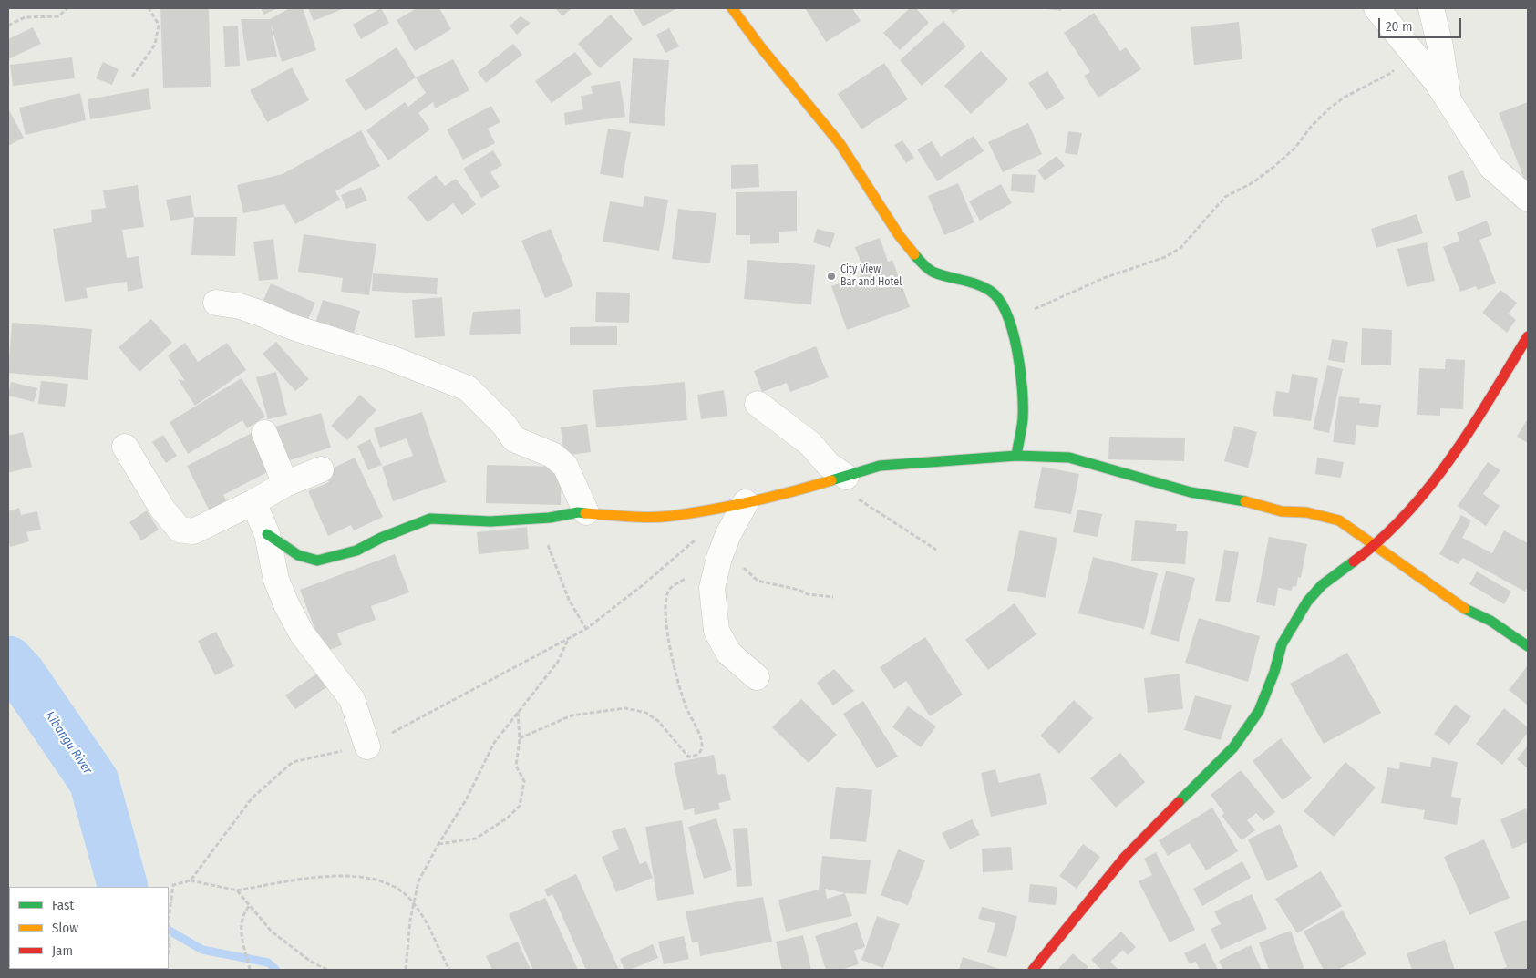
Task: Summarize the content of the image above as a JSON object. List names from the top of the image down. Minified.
{"water":["Kibangu River"],"places":["City View Bar and Hotel"],"legend":["Fast","Slow","Jam"],"scale_bar":"20 m"}
